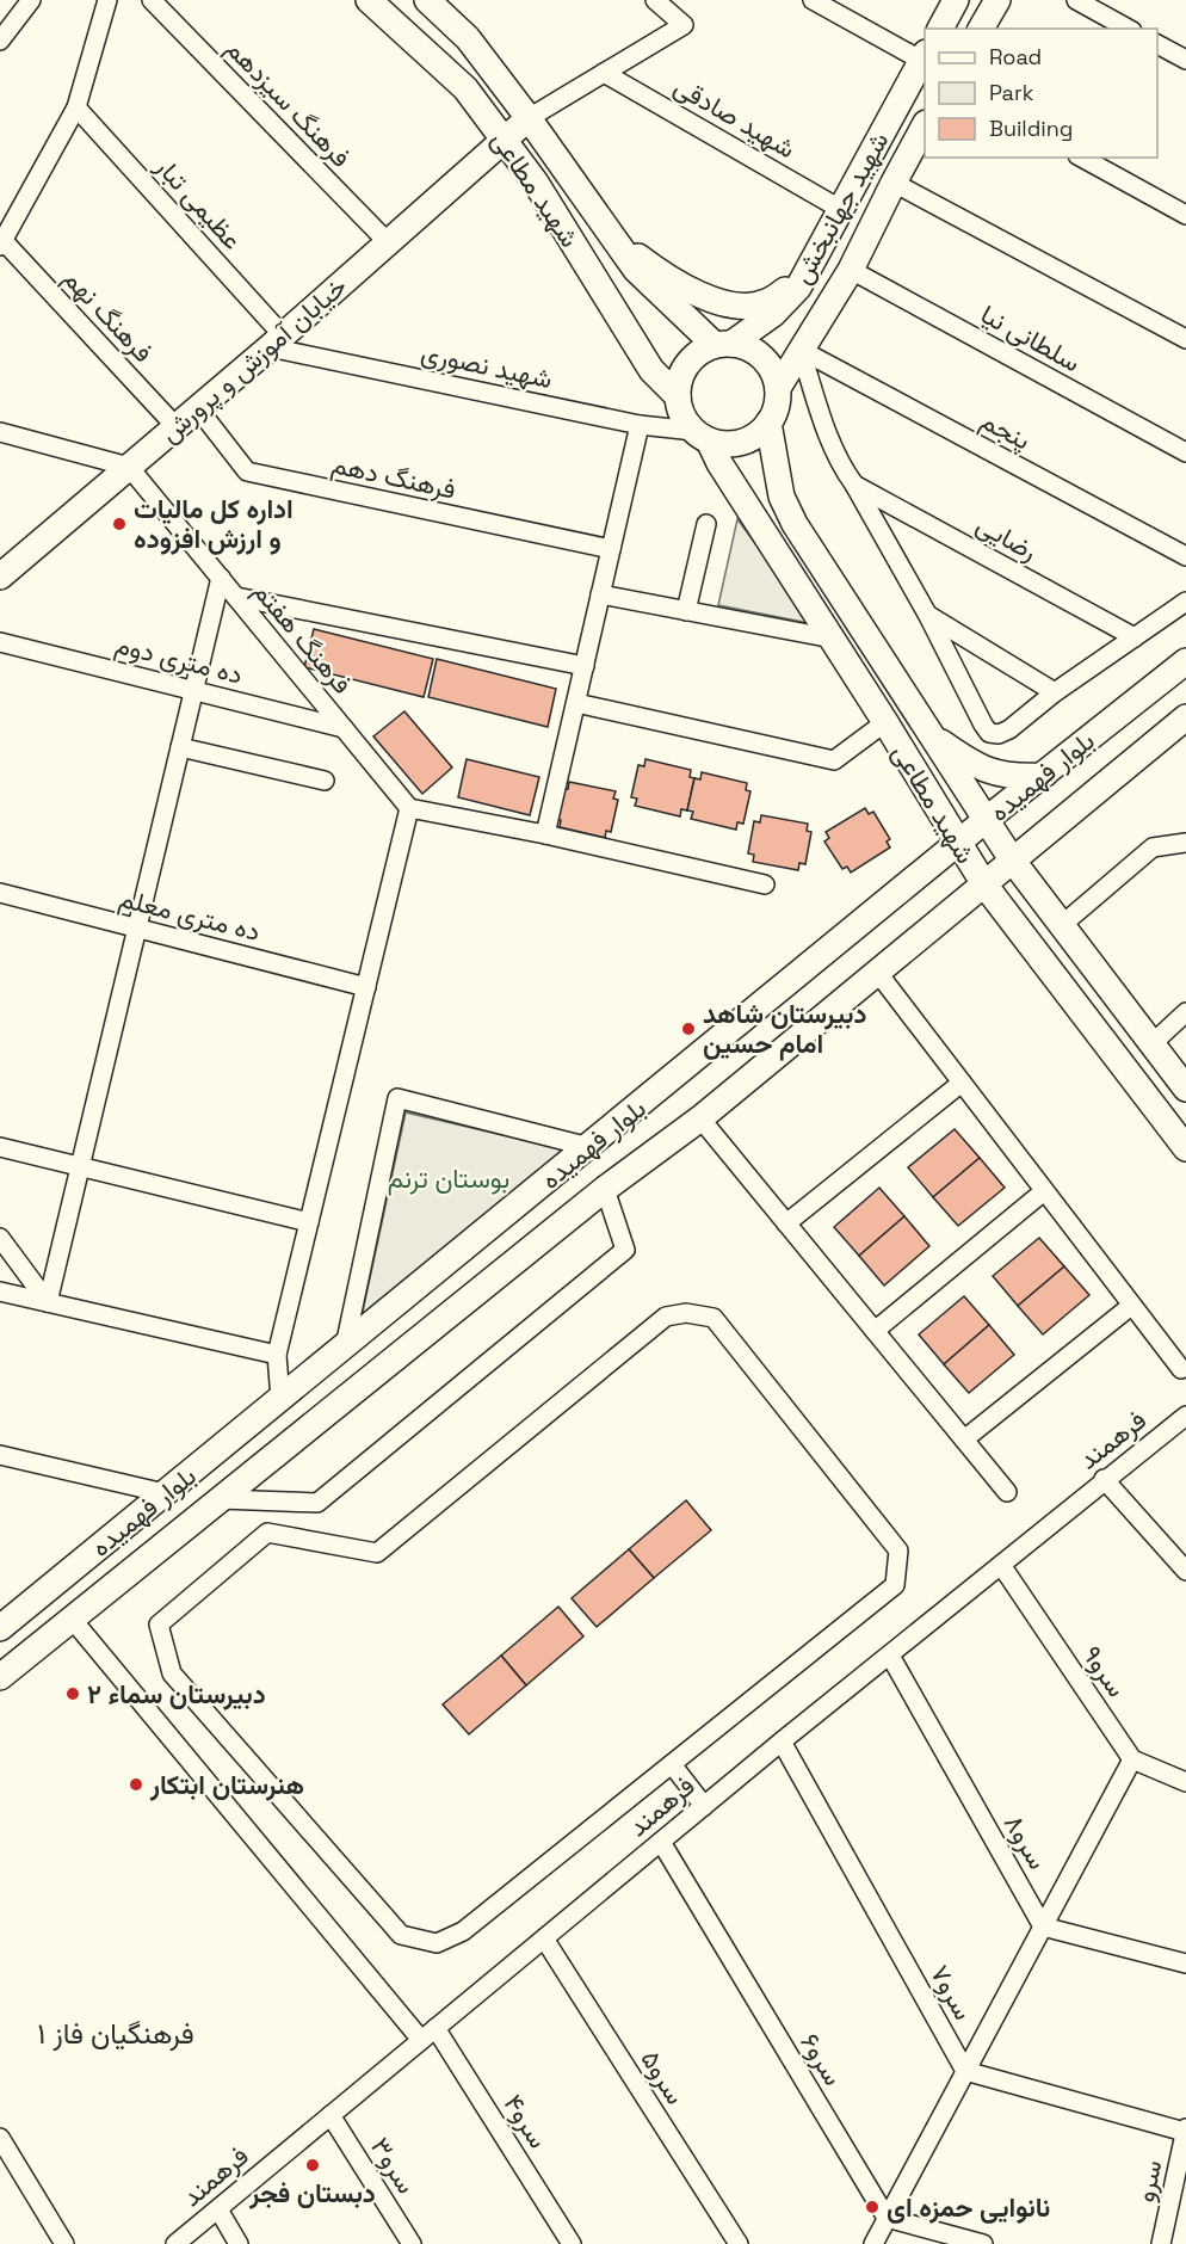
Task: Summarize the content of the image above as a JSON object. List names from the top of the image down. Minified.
{"streets":{"street":["فرهنگ سیزدهم","شهید صادقی","شهید مطاعی","عظیمی تبار","شهید جهانبخش","فرهنگ نهم","سلطانی نیا","خیابان آموزش و پرورش","شهید نصوری","پنجم","فرهنگ دهم","رضایی","فرهنگ هفتم","ده متری دوم","بلوار فهمیده","ده متری معلم","فرهمند","سرو۹","سرو۸","سرو۷","سرو۶","سرو۵","سرو۴","سرو۳","سرو"]},"crossings":[["فرهنگ سیزدهم","خیابان آموزش و پرورش"],["شهید صادقی","شهید جهانبخش"],["شهید مطاعی","شهید جهانبخش"],["شهید مطاعی","خیابان آموزش و پرورش"],["شهید مطاعی","شهید نصوری"],["شهید مطاعی","بلوار فهمیده"],["عظیمی تبار","خیابان آموزش و پرورش"],["عظیمی تبار","شهید نصوری"],["شهید جهانبخش","سلطانی نیا"],["شهید جهانبخش","شهید نصوری"],["شهید جهانبخش","پنجم"],["فرهنگ نهم","خیابان آموزش و پرورش"],["خیابان آموزش و پرورش","شهید نصوری"],["خیابان آموزش و پرورش","فرهنگ دهم"],["خیابان آموزش و پرورش","فرهنگ هفتم"],["فرهنگ هفتم","ده متری دوم"],["فرهمند","سرو۹"],["فرهمند","سرو۸"],["فرهمند","سرو۷"],["فرهمند","سرو۶"],["فرهمند","سرو۵"],["فرهمند","سرو۴"],["فرهمند","سرو۳"]],"districts":["فرهنگیان فاز ۱"],"parks":["بوستان ترنم"],"places":["اداره کل مالیات و ارزش افزوده","دبیرستان شاهد امام حسین","دبیرستان سماء ٢","هنرستان ابتکار","دبستان فجر","نانوایی حمزه ای"],"legend":["Road","Park","Building"]}
